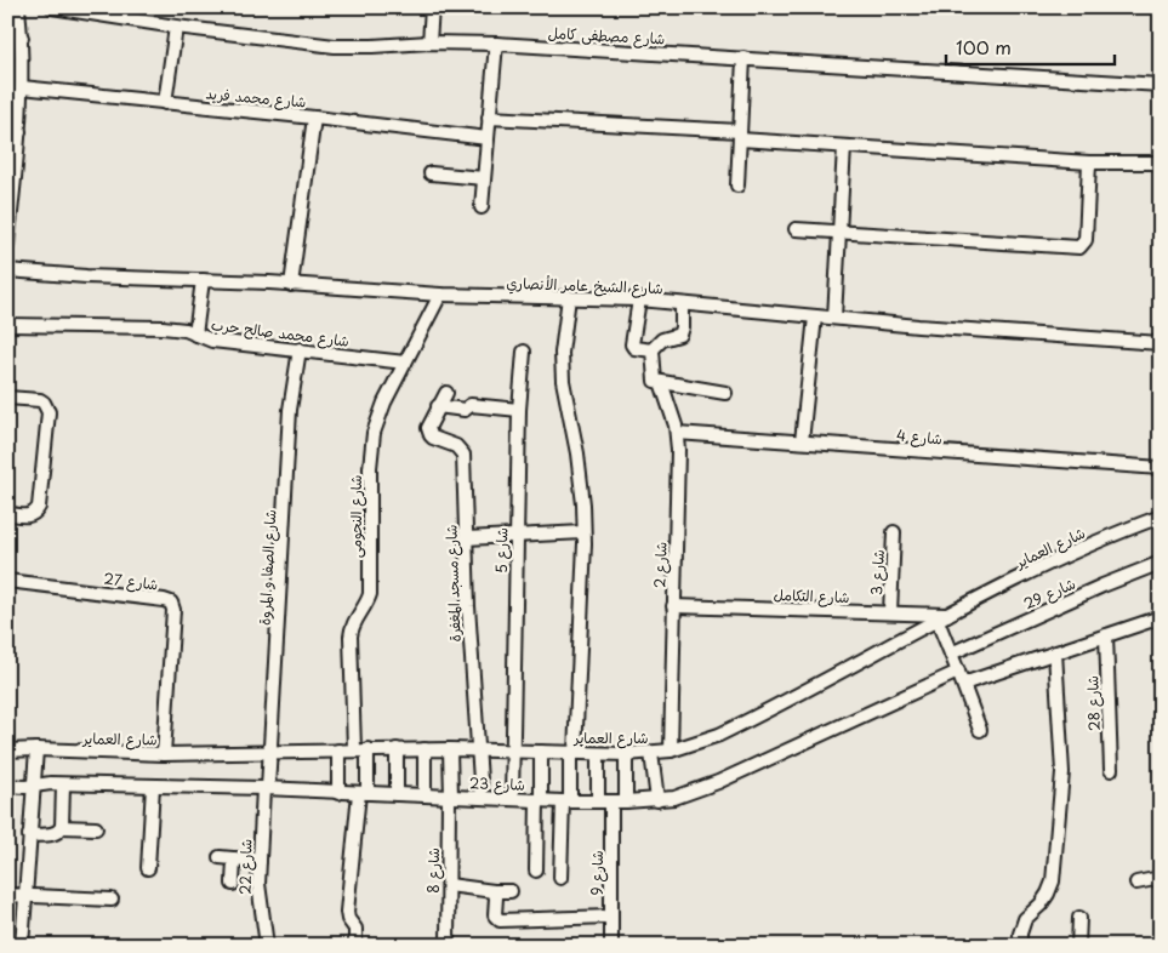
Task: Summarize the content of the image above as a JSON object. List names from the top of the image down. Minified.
{"streets":{"street":["شارع مصطفى كامل","شارع محمد فريد","شارع الشيخ عامر الأنصاري","شارع محمد صالح حرب","شارع 4","شارع النجومى","شارع العماير","شارع 5","شارع 2","شارع الصفا و المروة","شارع 3","شارع 27","شارع مسجد المغفرة","شارع 29","شارع التكامل","شارع 28","شارع 23","شارع 22","شارع 8","شارع 9"]},"crossings":[["شارع الشيخ عامر الأنصاري","شارع النجومى"],["شارع محمد صالح حرب","شارع النجومى"],["شارع محمد صالح حرب","شارع الصفا و المروة"],["شارع 4","شارع 2"],["شارع النجومى","شارع العماير"],["شارع النجومى","شارع 23"],["شارع العماير","شارع 5"],["شارع العماير","شارع 2"],["شارع العماير","شارع الصفا و المروة"],["شارع العماير","شارع 27"],["شارع العماير","شارع مسجد المغفرة"],["شارع العماير","شارع التكامل"],["شارع العماير","شارع 8"],["شارع 5","شارع 23"],["شارع 2","شارع التكامل"],["شارع الصفا و المروة","شارع 23"],["شارع الصفا و المروة","شارع 22"],["شارع 3","شارع التكامل"],["شارع مسجد المغفرة","شارع 23"],["شارع 28","شارع 23"],["شارع 23","شارع 22"],["شارع 23","شارع 8"],["شارع 23","شارع 9"]],"scale_bar":"100 m"}
